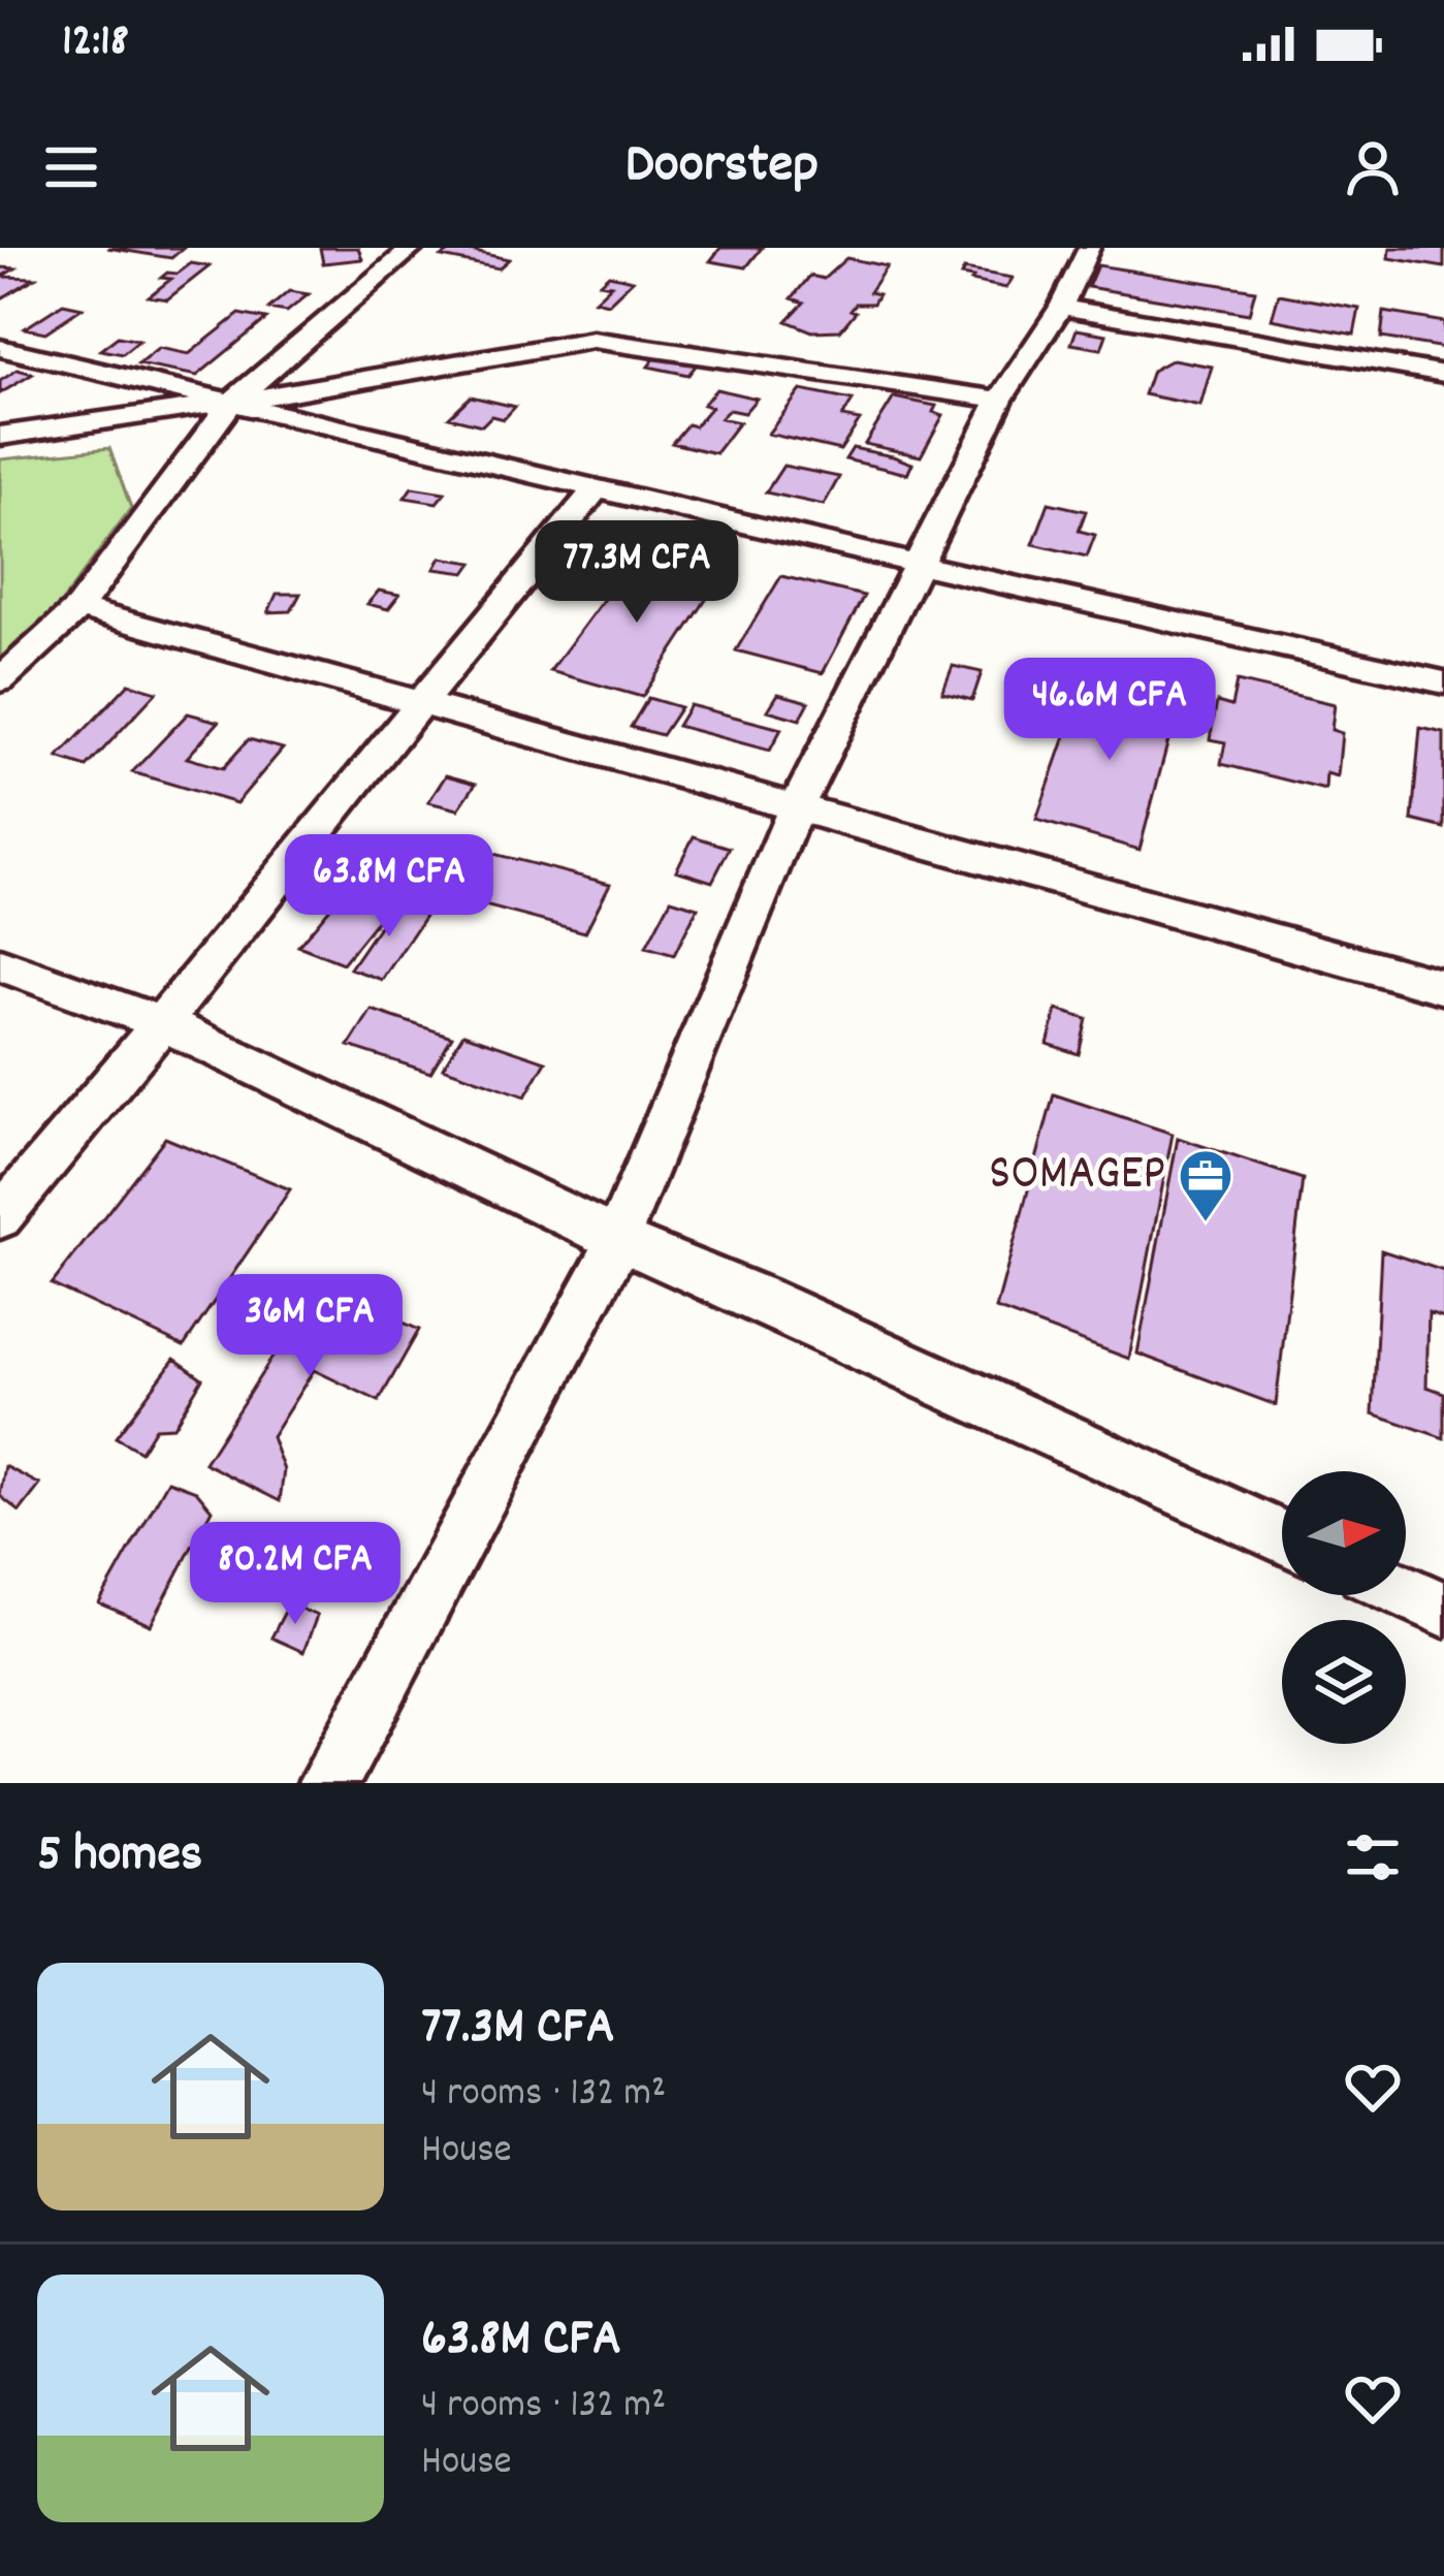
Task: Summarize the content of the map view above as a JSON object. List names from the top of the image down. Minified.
{"places":{"office":["SOMAGEP"]},"north":"right","page":{"status":"12:18","header":"Doorstep","price":["77.3M CFA","46.6M CFA","63.8M CFA","36M CFA","80.2M CFA"],"heading":"5 homes","list":[{"name":"77.3M CFA","note":"4 rooms · 132 m² · House"},{"name":"63.8M CFA","note":"4 rooms · 132 m² · House"}]}}
